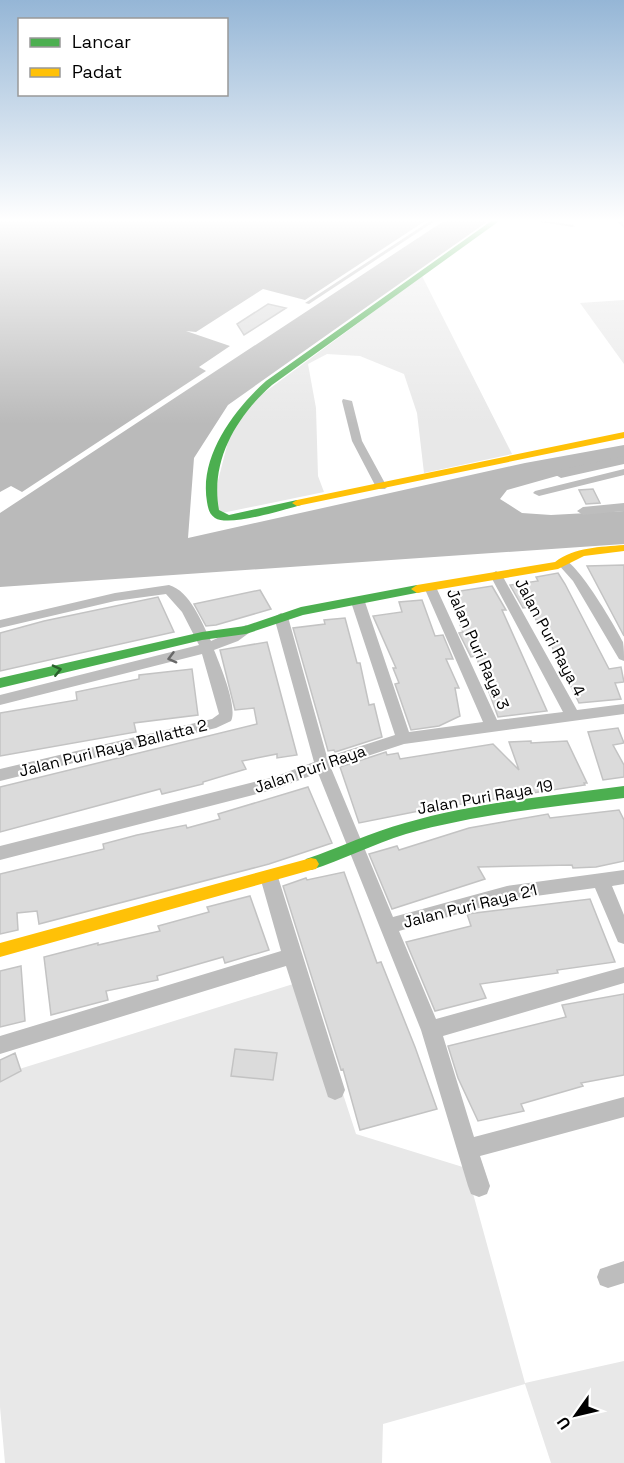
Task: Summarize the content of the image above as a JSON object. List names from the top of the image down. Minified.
{"streets":{"street":["Jalan Puri Raya 4","Jalan Puri Raya 3","Jalan Puri Raya Ballatta 2","Jalan Puri Raya","Jalan Puri Raya 19","Jalan Puri Raya 21"]},"crossings":[["Jalan Puri Raya 4","Jalan Puri Raya"],["Jalan Puri Raya 3","Jalan Puri Raya"]],"legend":["Lancar","Padat"],"north":"bottom left"}
